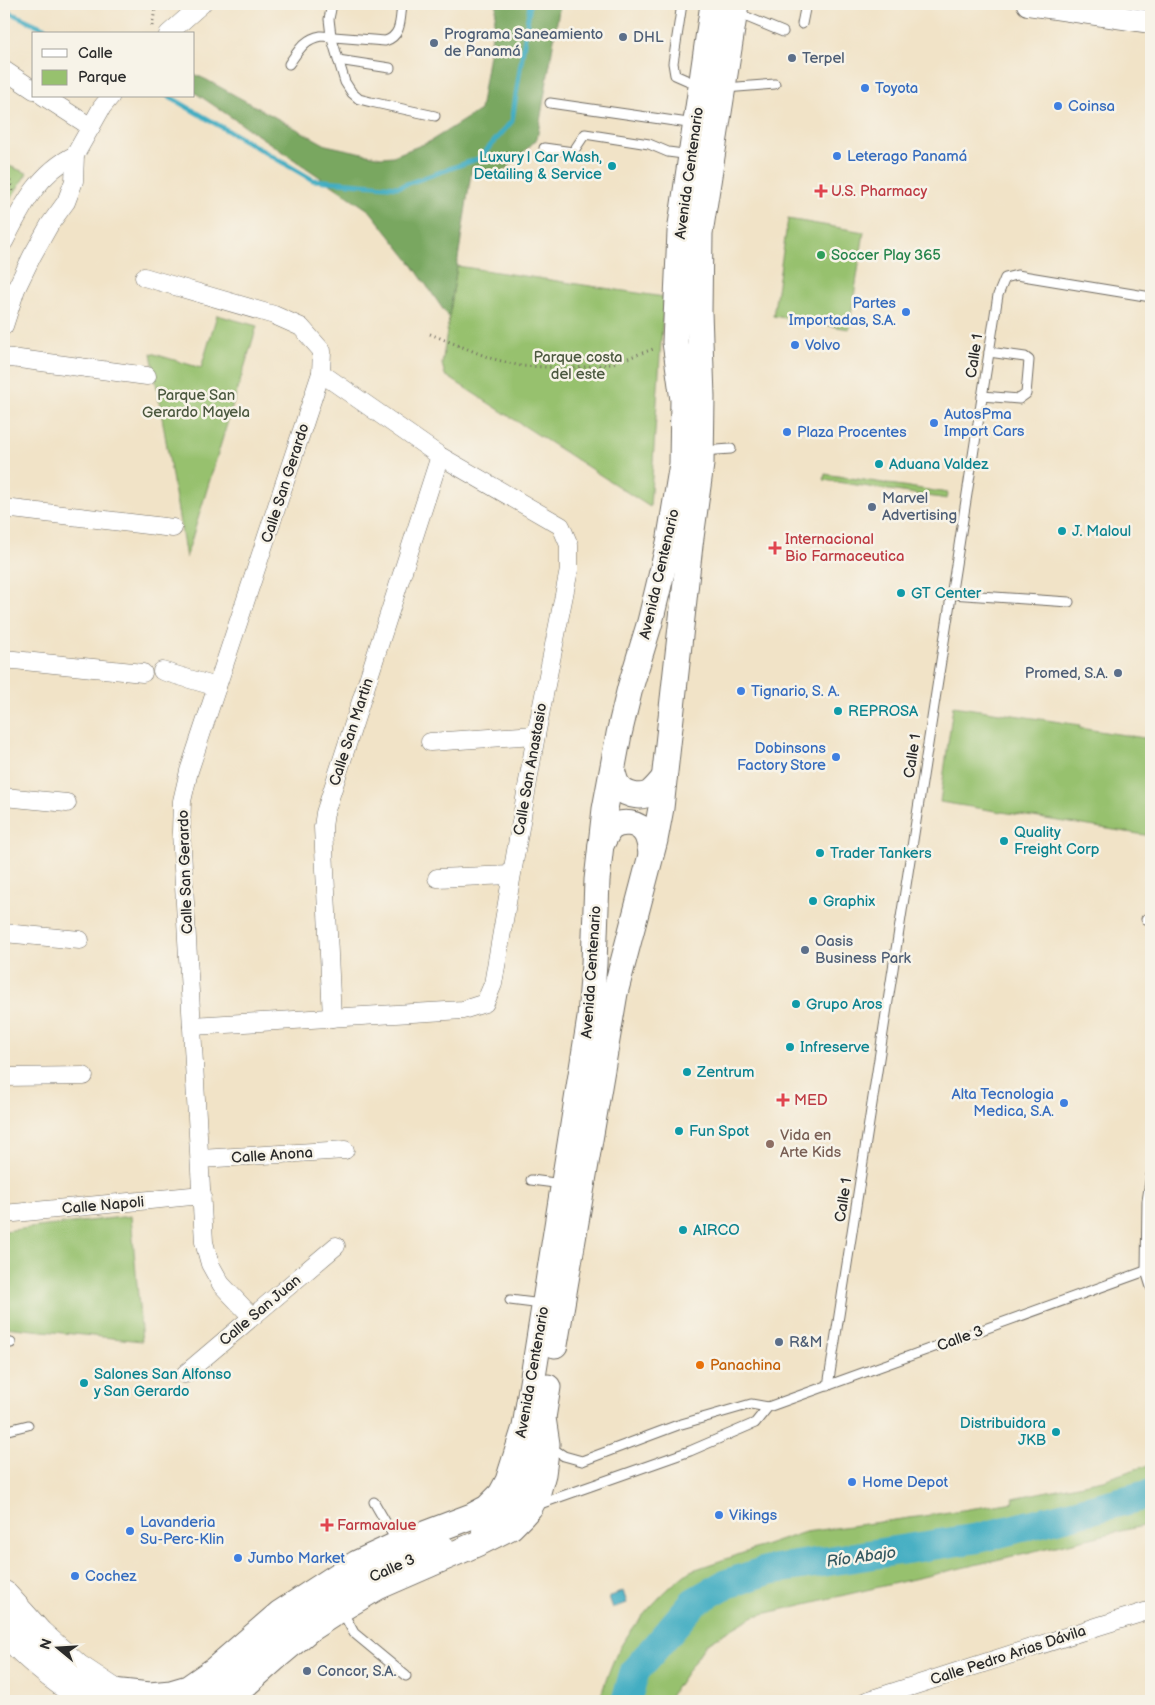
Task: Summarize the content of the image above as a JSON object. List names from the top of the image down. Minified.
{"streets":{"main road":["Avenida Centenario"],"street":["Calle San Gerardo","Calle San Martin","Calle San Anastasio","Calle Anona","Calle Napoli","Calle San Juan","Calle 3","Calle Pedro Arias Dávila"],"lane":["Calle 1"]},"crossings":[["Avenida Centenario","Calle 3"],["Calle 1","Calle 3"],["Calle San Gerardo","Calle San Anastasio"],["Calle San Gerardo","Calle Anona"],["Calle San Gerardo","Calle Napoli"],["Calle San Gerardo","Calle San Juan"],["Calle San Martin","Calle San Anastasio"]],"water":["Río Abajo"],"parks":["Parque costa del este","Parque San Gerardo Mayela"],"places":{"other":["DHL","Programa Saneamiento de Panamá","Terpel","Toyota","Coinsa","Leterago Panamá","Luxury | Car Wash, Detailing & Service","Soccer Play 365","Partes Importadas, S.A.","Volvo","AutosPma Import Cars","Plaza Procentes","Aduana Valdez","Marvel Advertising","J. Maloul","GT Center","Promed, S.A.","Tignario, S. A.","REPROSA","Dobinsons Factory Store","Quality Freight Corp","Trader Tankers","Graphix","Oasis Business Park","Grupo Aros","Infreserve","Zentrum","Alta Tecnologia Medica, S.A.","Fun Spot","Vida en Arte Kids","AIRCO","R&M","Panachina","Salones San Alfonso y San Gerardo","Distribuidora JKB","Home Depot","Vikings","Lavanderia Su-Perc-Klin","Jumbo Market","Cochez","Concor, S.A."],"health":["U.S. Pharmacy","Internacional Bio Farmaceutica","MED","Farmavalue"]},"legend":["Calle","Parque"],"north":"left"}
